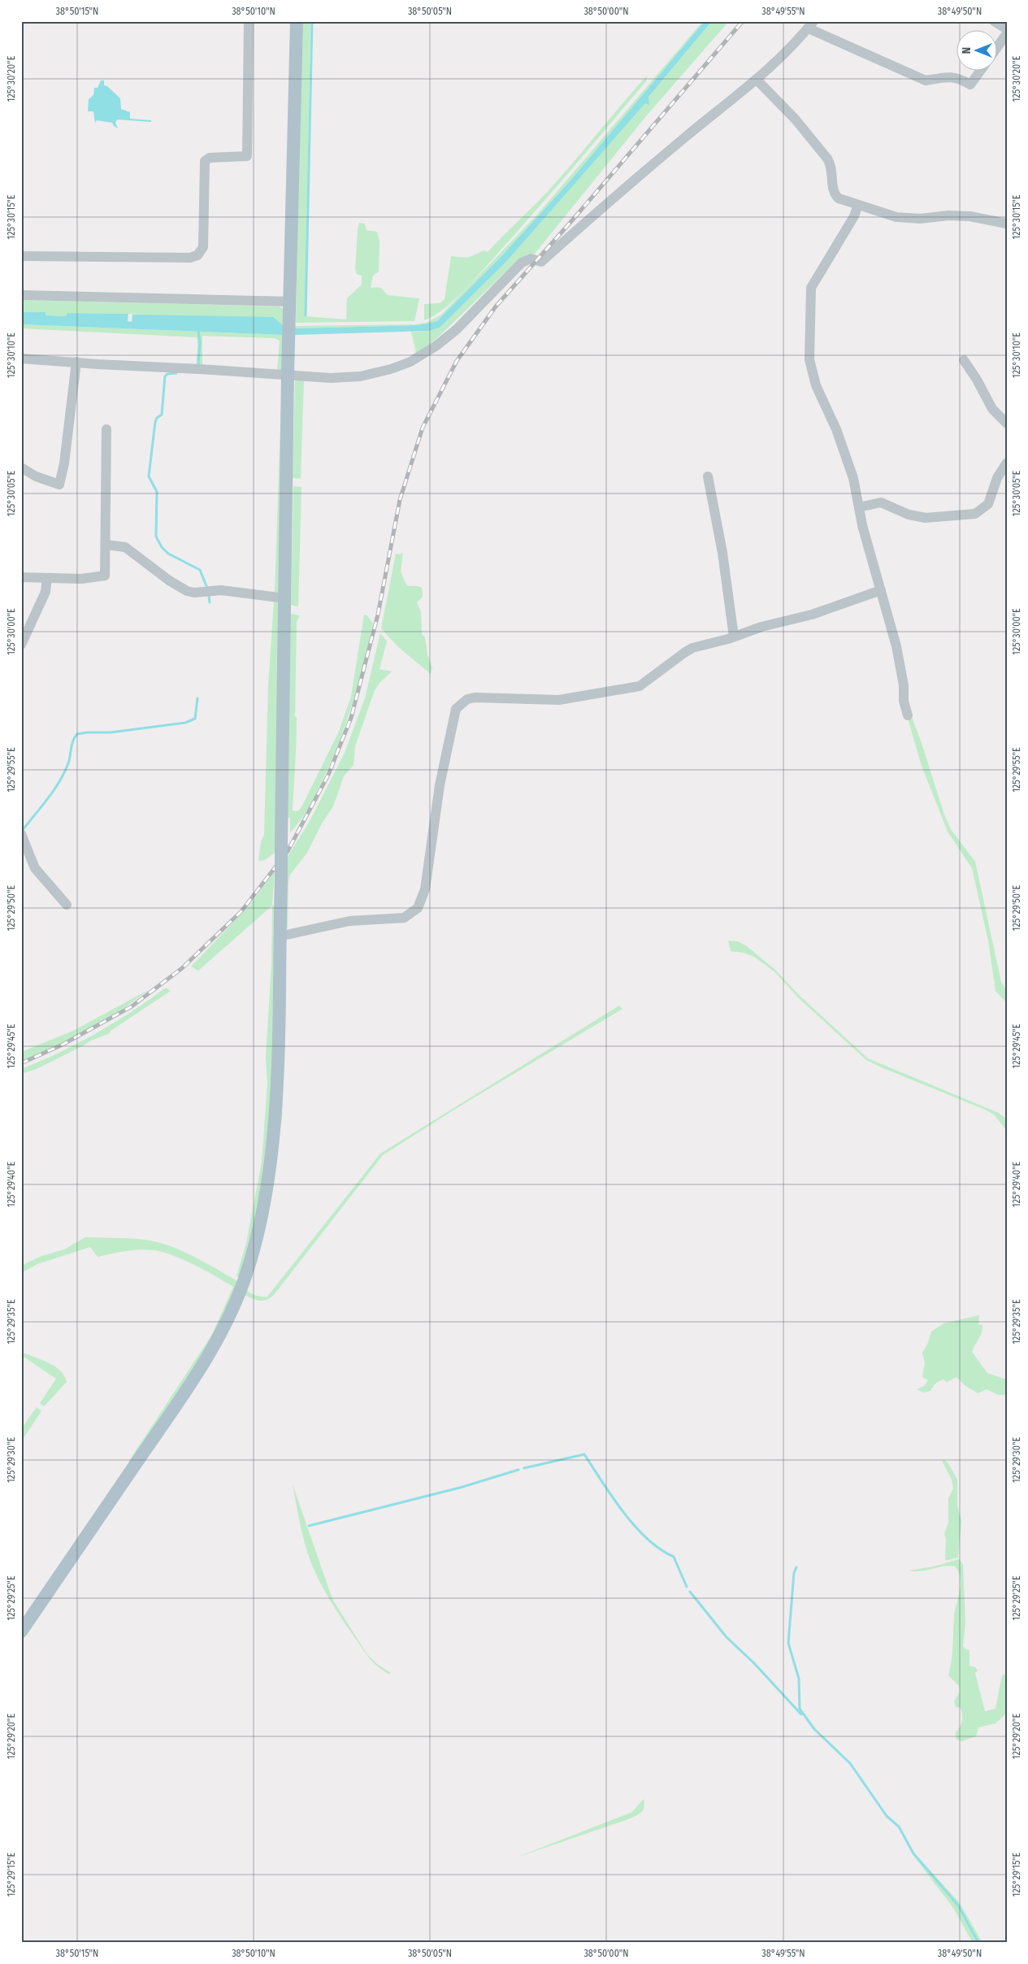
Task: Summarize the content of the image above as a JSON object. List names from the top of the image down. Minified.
{"north":"left","coordinates":["38°50'15\"N","38°50'10\"N","38°50'05\"N","38°50'00\"N","38°49'55\"N","38°49'50\"N","125°30'20\"E","125°30'15\"E","125°30'10\"E","125°30'05\"E","125°30'00\"E","125°29'55\"E","125°29'50\"E","125°29'45\"E","125°29'40\"E","125°29'35\"E","125°29'30\"E","125°29'25\"E","125°29'20\"E","125°29'15\"E"]}
